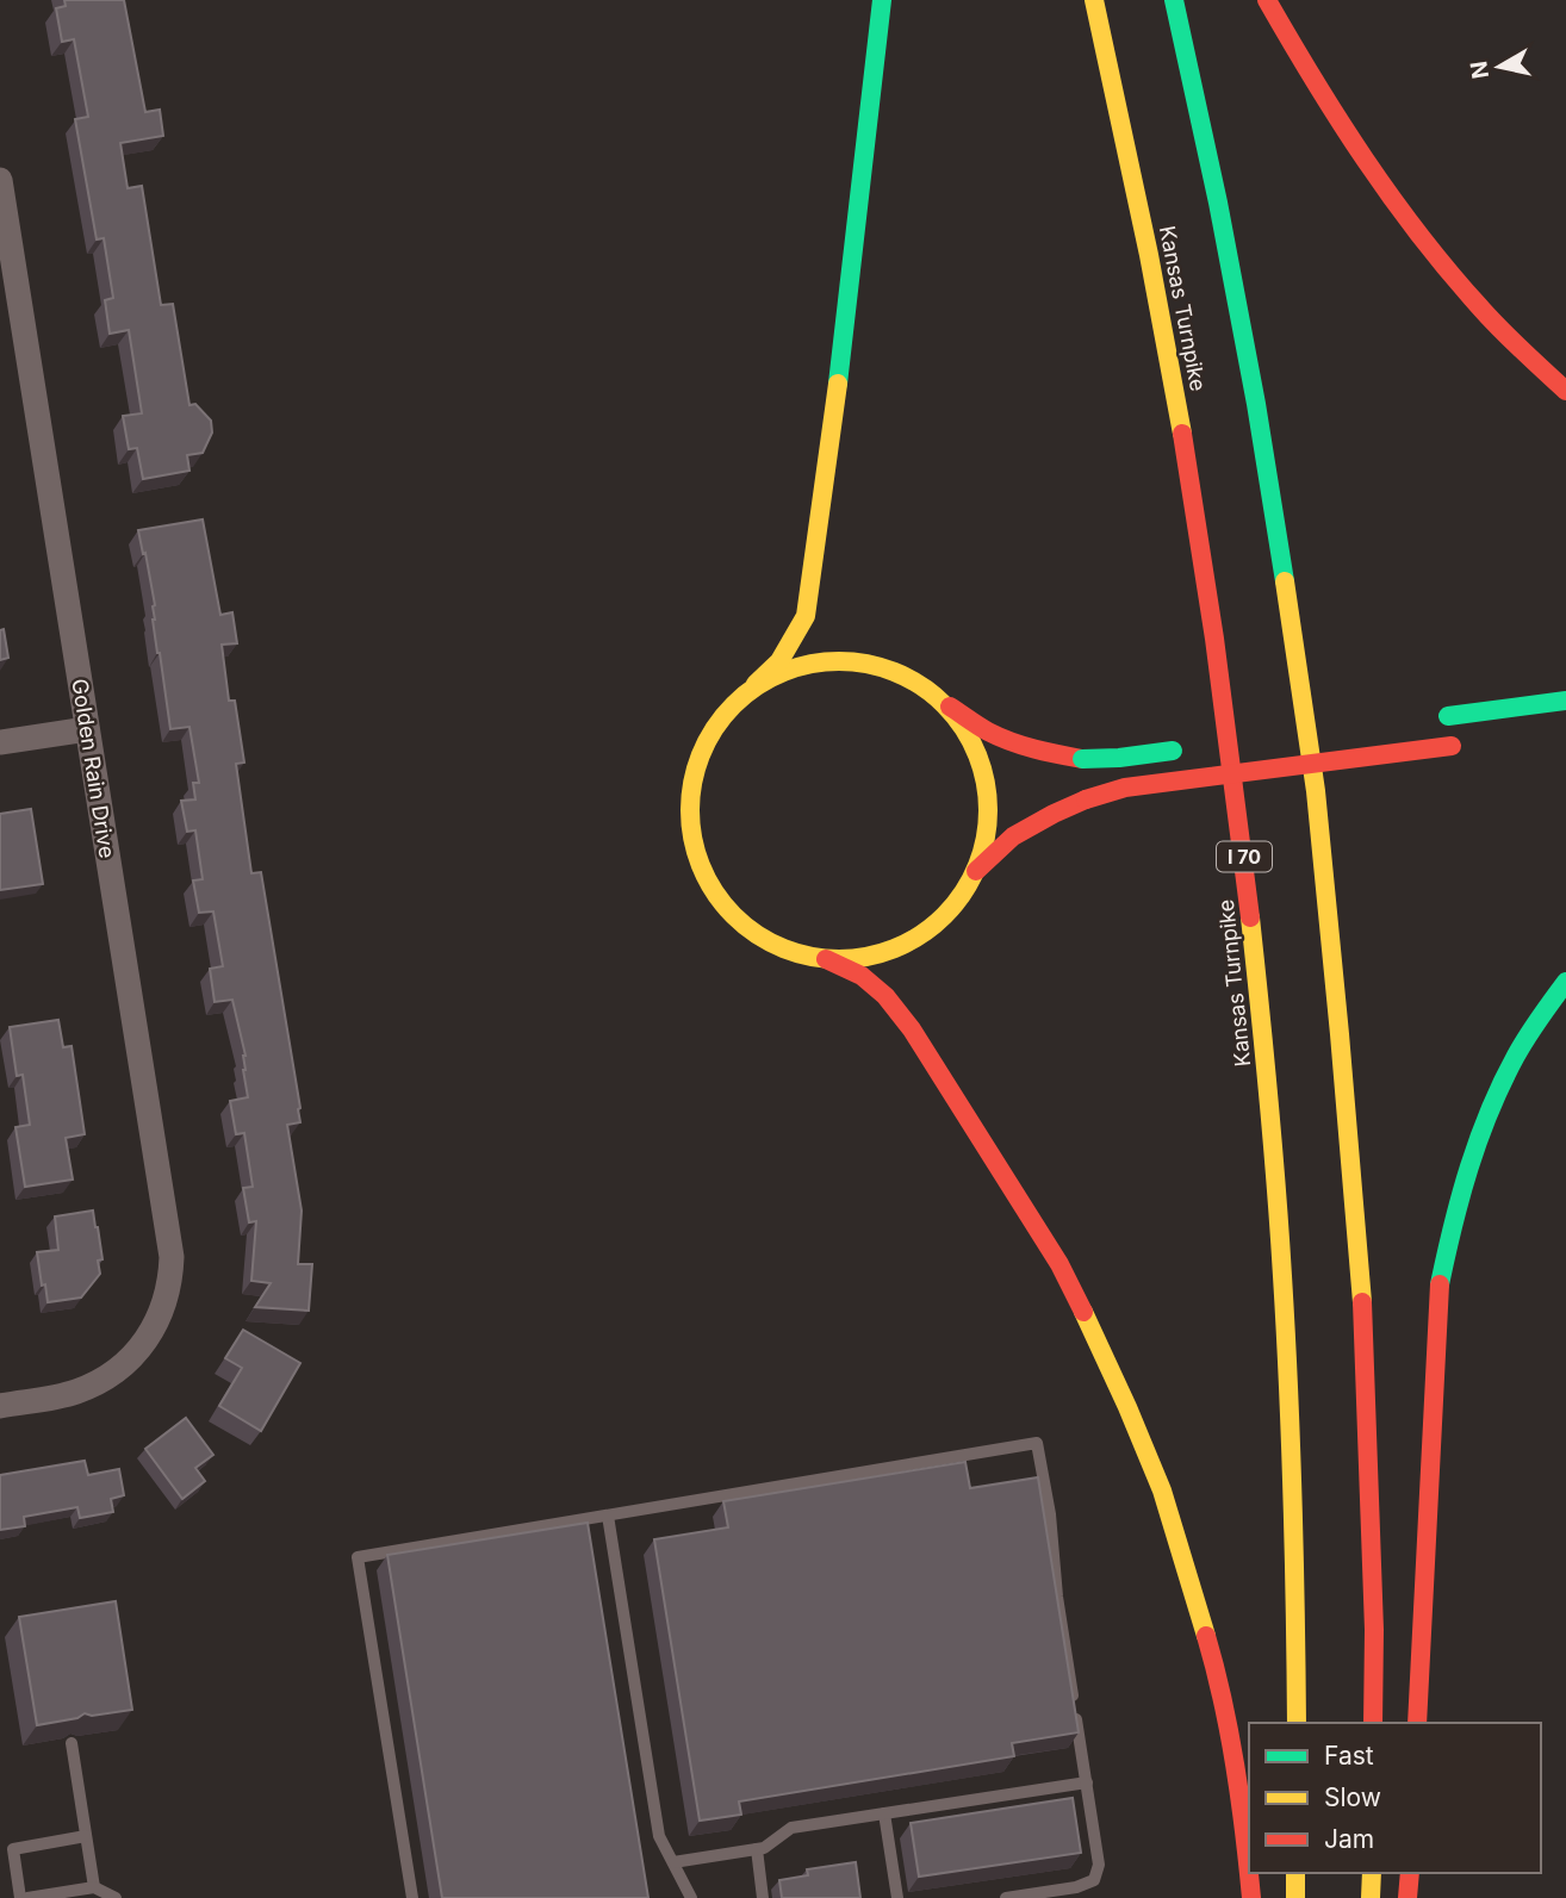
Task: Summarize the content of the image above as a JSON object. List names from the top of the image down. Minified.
{"streets":{"highway":["Kansas Turnpike","I 70"],"street":["Golden Rain Drive"]},"legend":["Fast","Slow","Jam"],"north":"left"}
